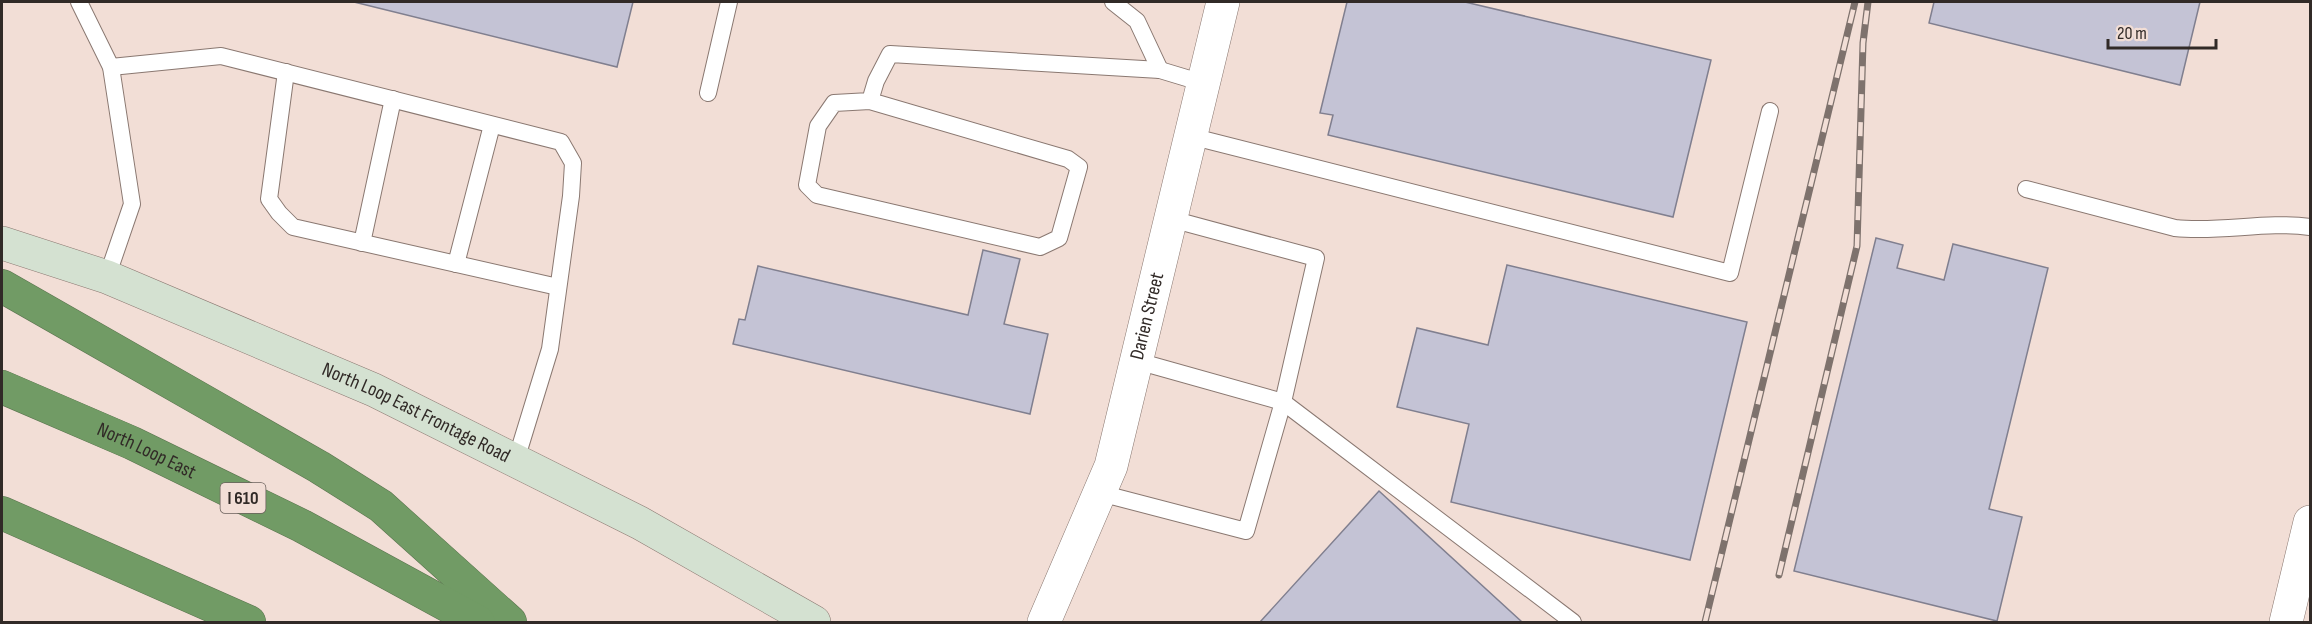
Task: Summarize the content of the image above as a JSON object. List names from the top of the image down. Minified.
{"streets":{"highway":["North Loop East","I 610"],"main road":["North Loop East Frontage Road"],"street":["Darien Street"]},"scale_bar":"20 m"}
